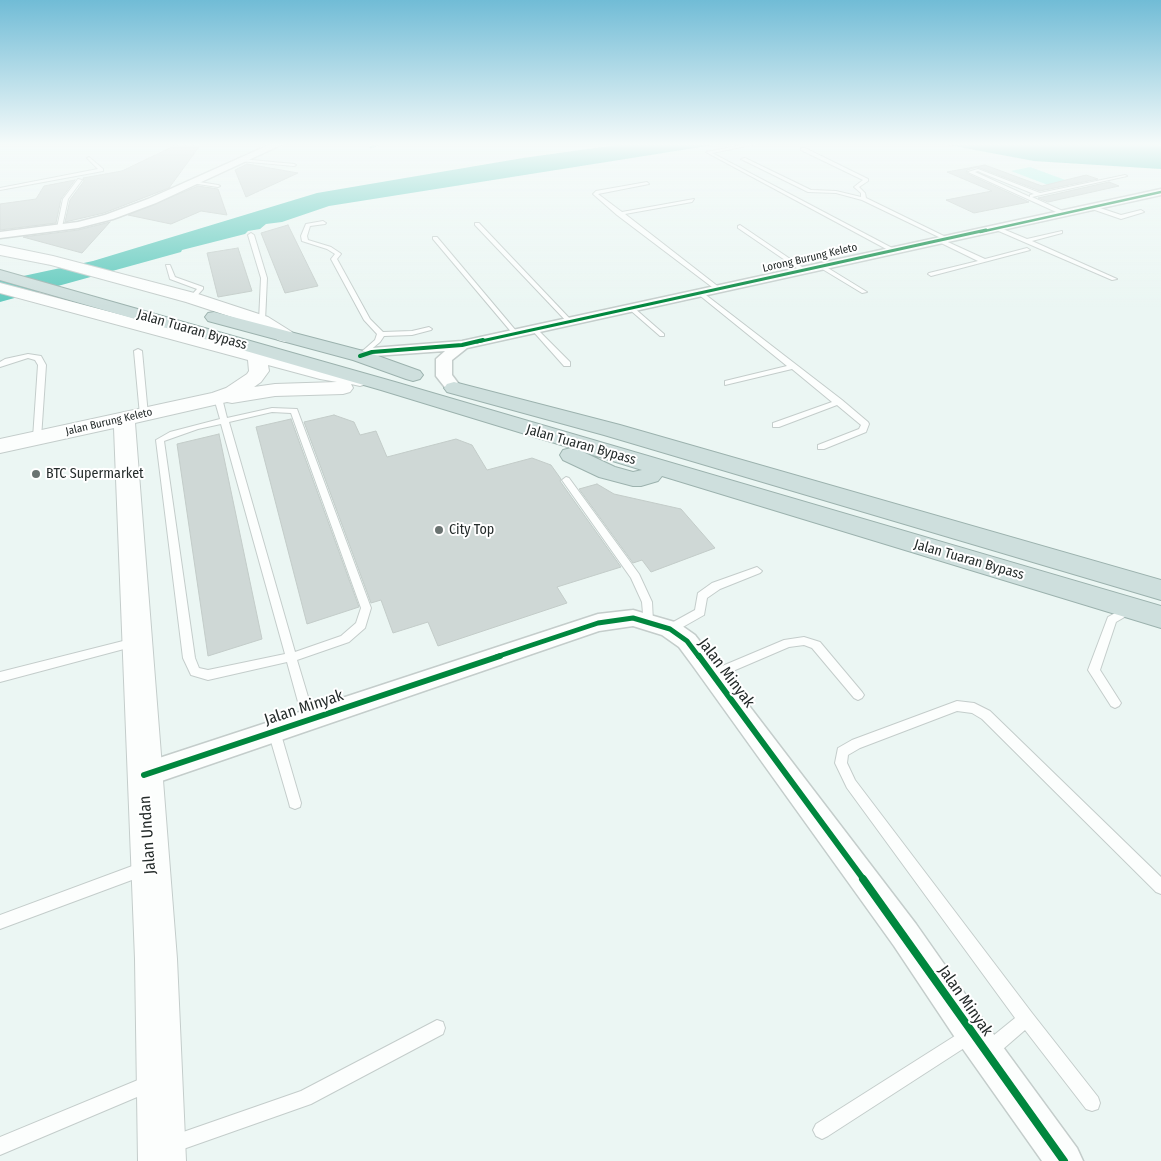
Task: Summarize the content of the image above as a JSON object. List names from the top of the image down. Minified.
{"streets":{"highway":["Jalan Tuaran Bypass"],"street":["Lorong Burung Keleto","Jalan Burung Keleto","Jalan Minyak","Jalan Undan"]},"crossings":[["Lorong Burung Keleto","Jalan Tuaran Bypass"],["Jalan Tuaran Bypass","Jalan Burung Keleto"],["Jalan Burung Keleto","Jalan Undan"],["Jalan Minyak","Jalan Undan"]],"places":["BTC Supermarket","City Top"]}
